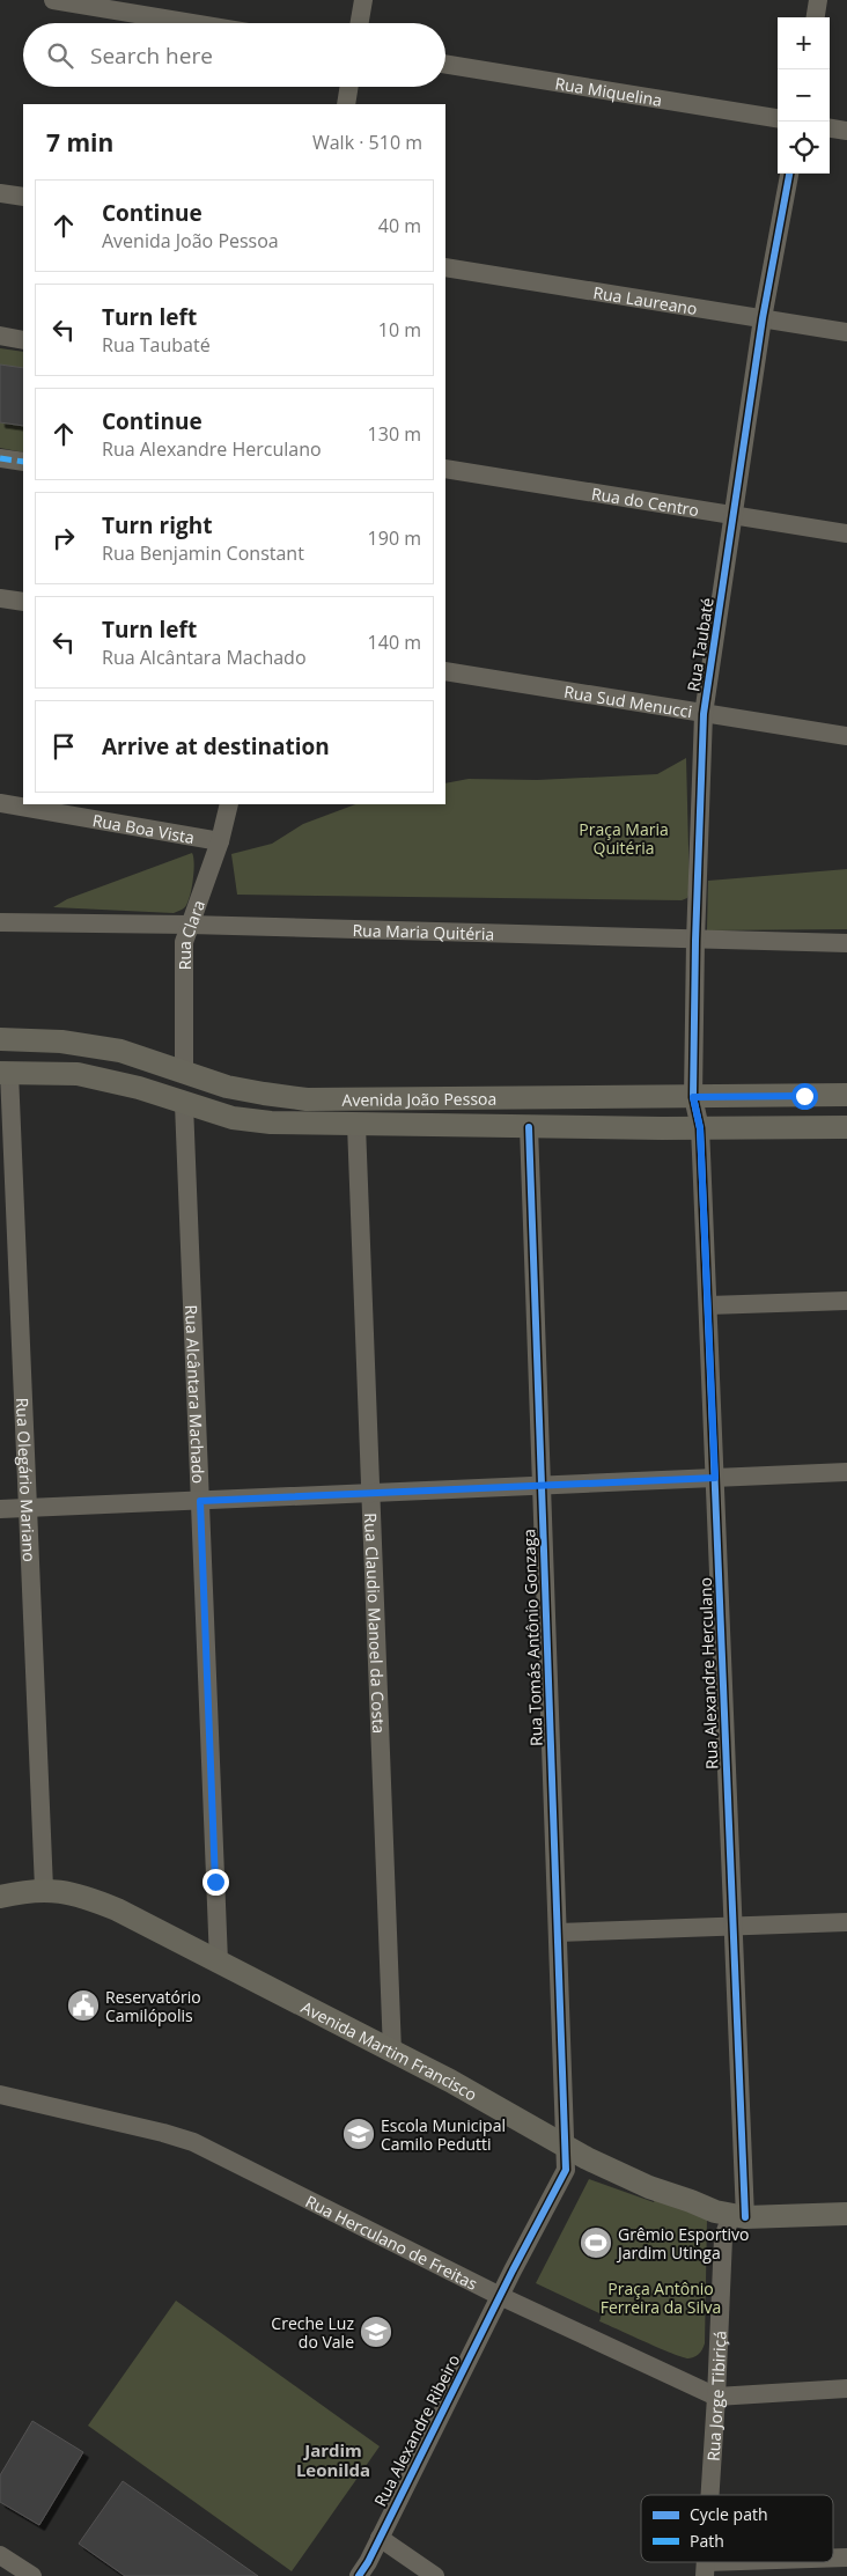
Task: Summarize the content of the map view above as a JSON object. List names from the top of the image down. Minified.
{"streets":{"main road":["Avenida João Pessoa","Avenida Martim Francisco"],"street":["Rua Miquelina","Rua Laureano","Rua do Centro","Rua Taubaté","Rua Sud Menucci","Rua Boa Vista","Rua Maria Quitéria","Rua Clara","Rua Alcântara Machado","Rua Olegário Mariano","Rua Claudio Manoel da Costa","Rua Tomás Antônio Gonzaga","Rua Alexandre Herculano","Rua Herculano de Freitas","Rua Jorge Tibiriçá","Rua Alexandre Ribeiro"]},"crossings":[["Rua Laureano","Rua Taubaté"],["Rua do Centro","Rua Taubaté"],["Rua Taubaté","Rua Sud Menucci"],["Rua Taubaté","Rua Maria Quitéria"],["Rua Taubaté","Avenida João Pessoa"],["Rua Taubaté","Rua Alexandre Herculano"],["Rua Boa Vista","Rua Clara"],["Rua Maria Quitéria","Rua Clara"],["Rua Clara","Avenida João Pessoa"],["Avenida João Pessoa","Rua Alcântara Machado"],["Avenida João Pessoa","Rua Olegário Mariano"],["Avenida João Pessoa","Rua Claudio Manoel da Costa"],["Avenida João Pessoa","Rua Tomás Antônio Gonzaga"],["Avenida João Pessoa","Rua Alexandre Herculano"],["Rua Alcântara Machado","Avenida Martim Francisco"],["Rua Olegário Mariano","Avenida Martim Francisco"],["Rua Claudio Manoel da Costa","Avenida Martim Francisco"],["Rua Tomás Antônio Gonzaga","Avenida Martim Francisco"],["Rua Tomás Antônio Gonzaga","Rua Alexandre Ribeiro"],["Rua Alexandre Herculano","Avenida Martim Francisco"],["Rua Alexandre Herculano","Rua Jorge Tibiriçá"],["Avenida Martim Francisco","Rua Jorge Tibiriçá"],["Avenida Martim Francisco","Rua Alexandre Ribeiro"],["Rua Herculano de Freitas","Rua Jorge Tibiriçá"],["Rua Herculano de Freitas","Rua Alexandre Ribeiro"]],"districts":["Jardim Leonilda"],"parks":["Praça Maria Quitéria","Praça Antônio Ferreira da Silva"],"places":{"public building":["Reservatório Camilópolis"],"school or university":["Escola Municipal Camilo Pedutti","Creche Luz do Vale"],"sports":["Grêmio Esportivo Jardim Utinga"]},"legend":["Cycle path","Path"],"page":{"map_buttons":["+","−"],"search":"Search here","heading":["7 min","Walk · 510 m"],"list":[["Continue","Avenida João Pessoa","40 m"],["Turn left","Rua Taubaté","10 m"],["Continue","Rua Alexandre Herculano","130 m"],["Turn right","Rua Benjamin Constant","190 m"],["Turn left","Rua Alcântara Machado","140 m"],"Arrive at destination"]}}
